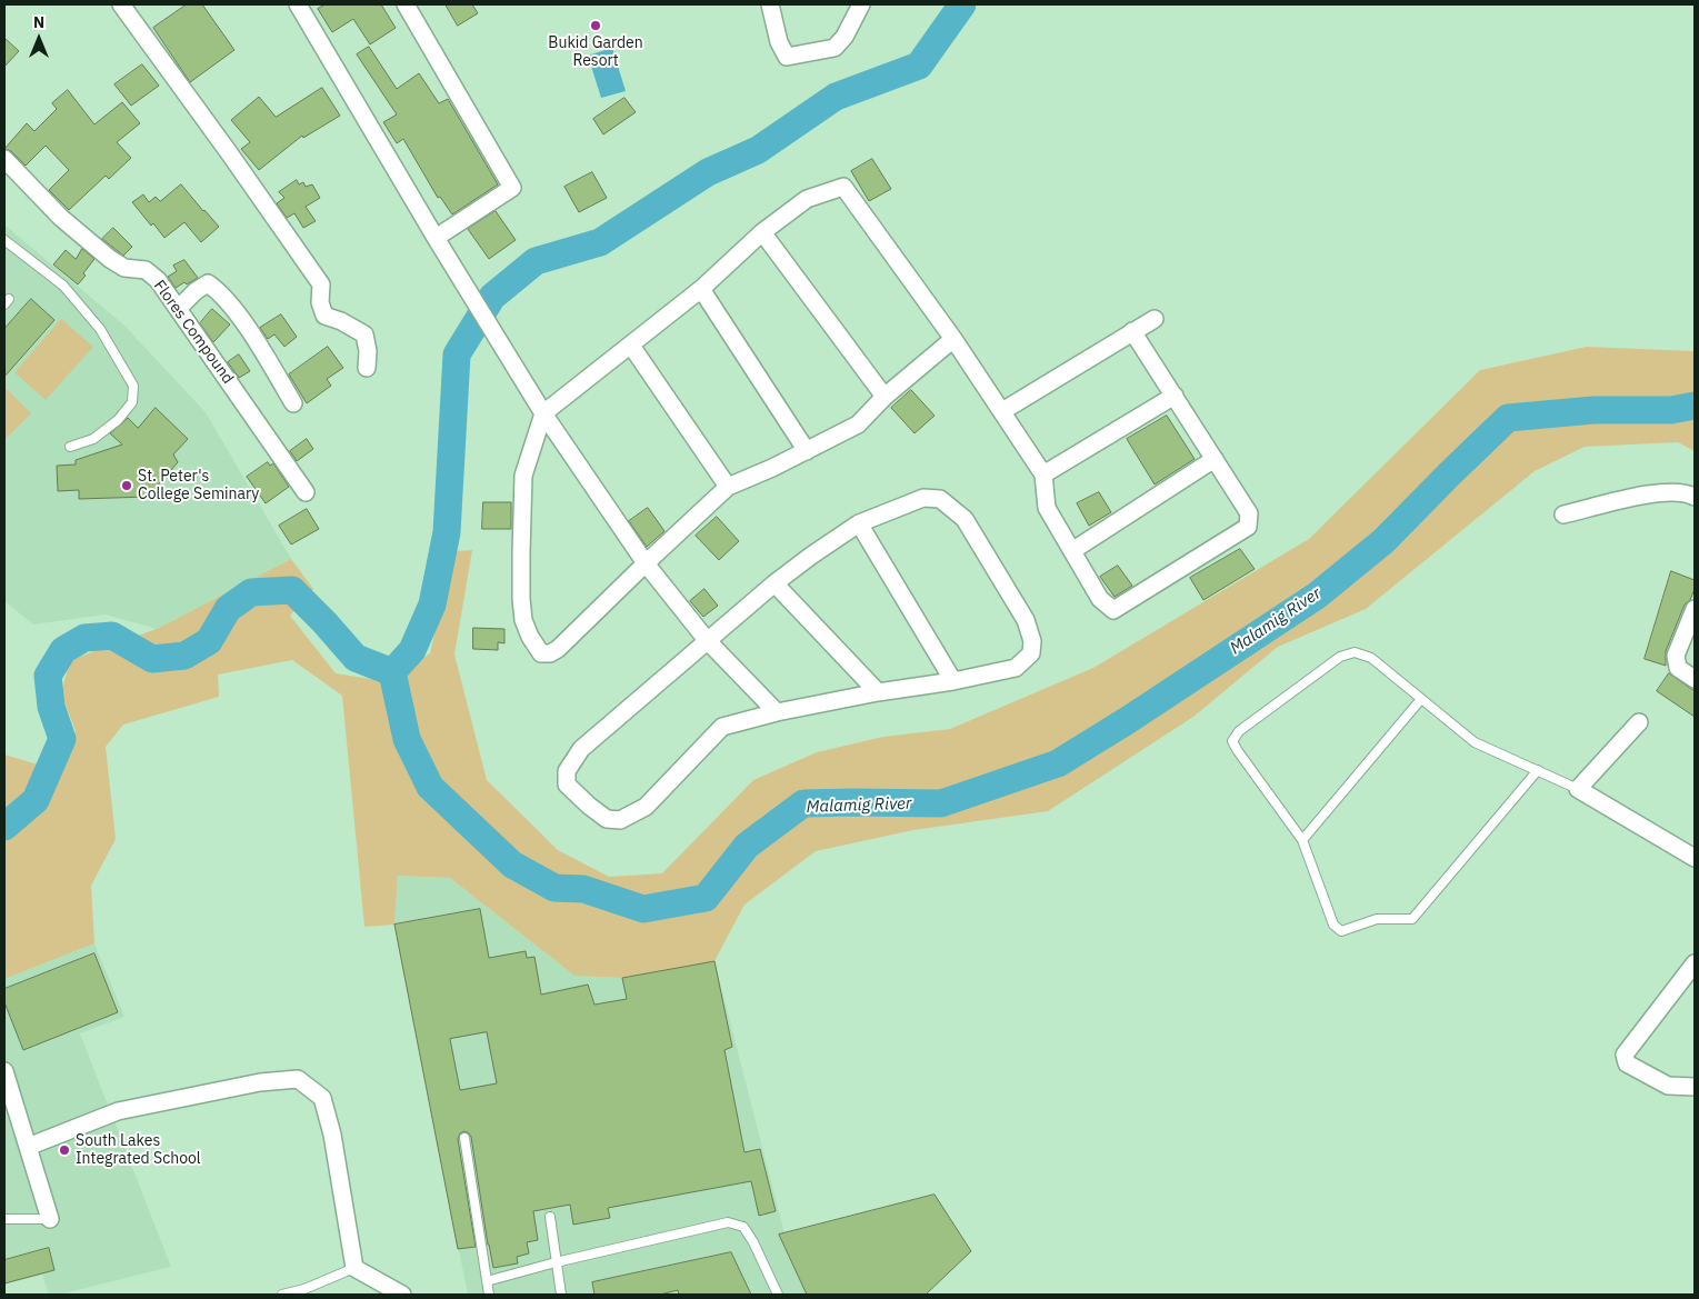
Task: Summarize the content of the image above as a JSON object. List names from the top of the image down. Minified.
{"streets":{"street":["Flores Compound"]},"water":["Malamig River"],"places":["Bukid Garden Resort","St. Peter's College Seminary","South Lakes Integrated School"],"north":"top"}
